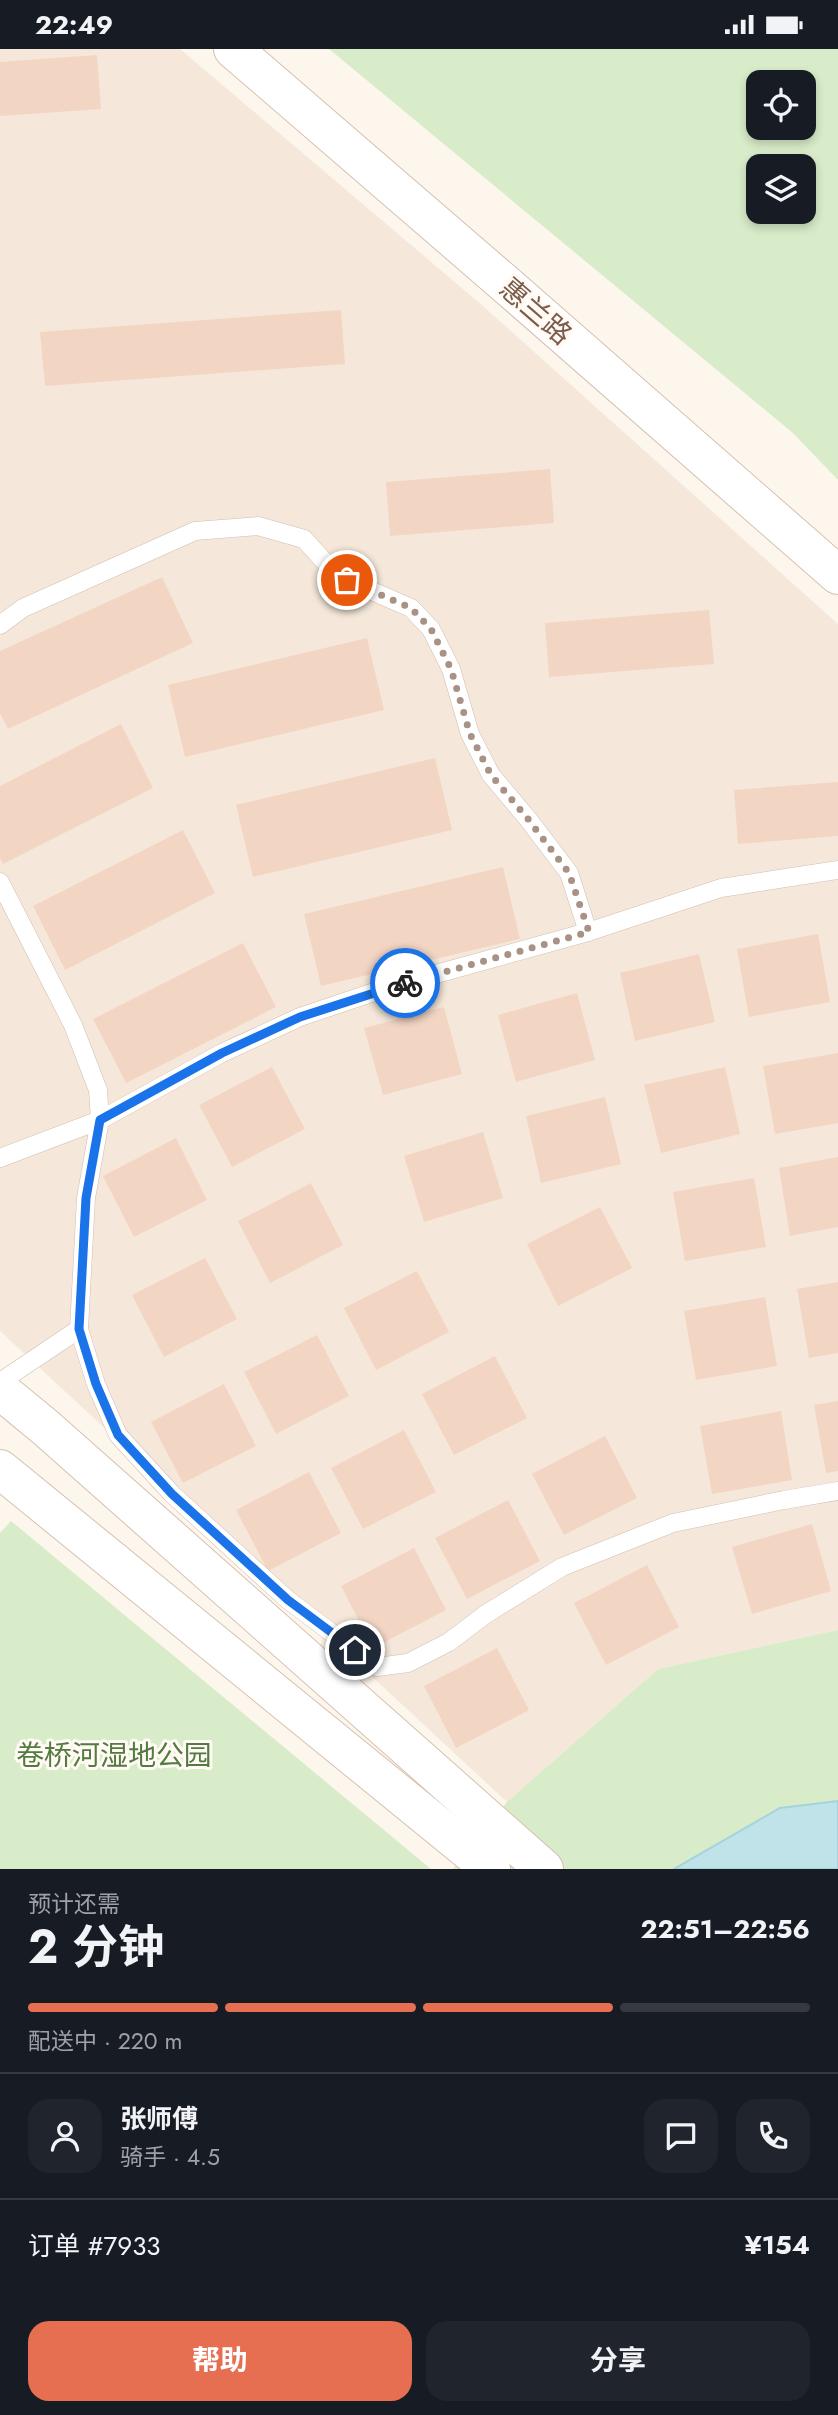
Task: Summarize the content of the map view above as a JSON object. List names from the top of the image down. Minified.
{"streets":{"street":["惠兰路"]},"parks":["卷桥河湿地公园"],"page":{"status":"22:49","heading":["2 分钟","预计还需","22:51–22:56"],"panel":["张师傅","骑手 · 4.5","订单 #7933","¥154"],"bar":"配送中 · 220 m","buttons":["帮助","分享"]}}
